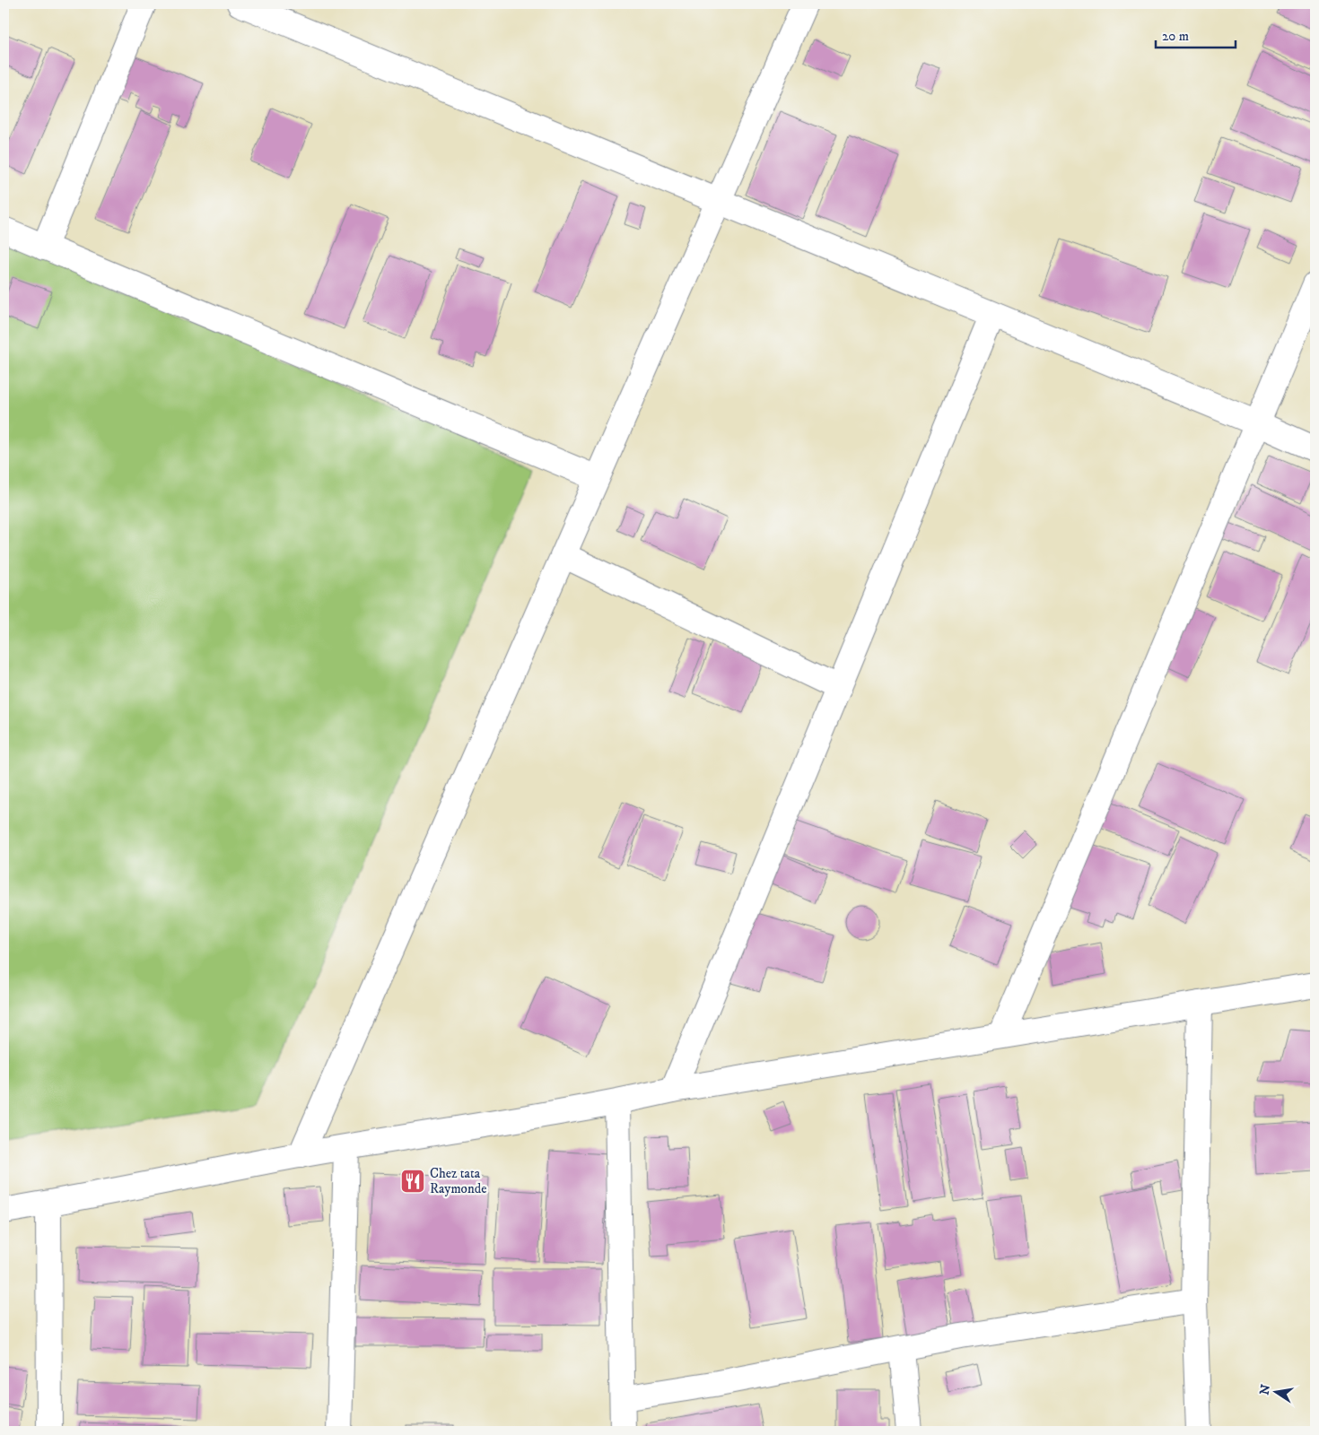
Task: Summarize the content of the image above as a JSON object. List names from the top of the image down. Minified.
{"places":{"restaurant":["Chez tata Raymonde"]},"scale_bar":"20 m","north":"left"}
